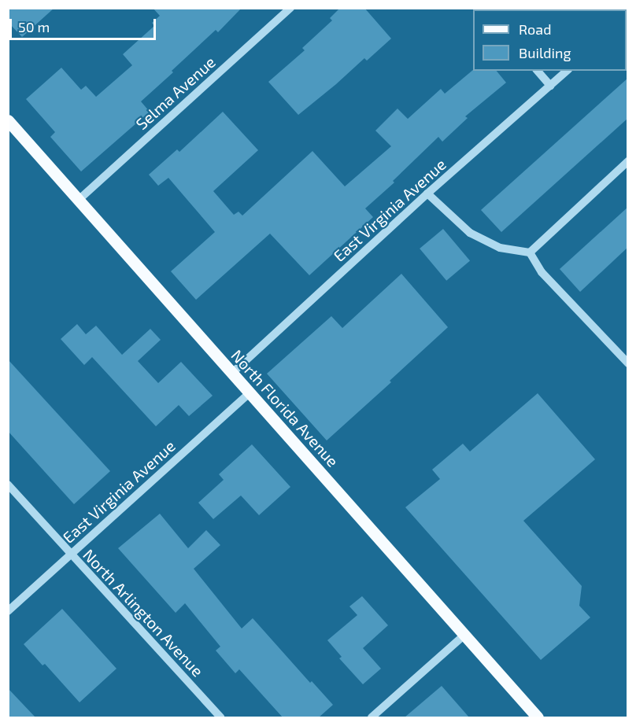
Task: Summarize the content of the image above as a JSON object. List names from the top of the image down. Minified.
{"streets":{"main road":["North Florida Avenue"],"street":["Selma Avenue","East Virginia Avenue","North Arlington Avenue"]},"crossings":[["Selma Avenue","North Florida Avenue"],["East Virginia Avenue","North Florida Avenue"],["East Virginia Avenue","North Arlington Avenue"]],"legend":["Road","Building"],"scale_bar":"50 m"}
